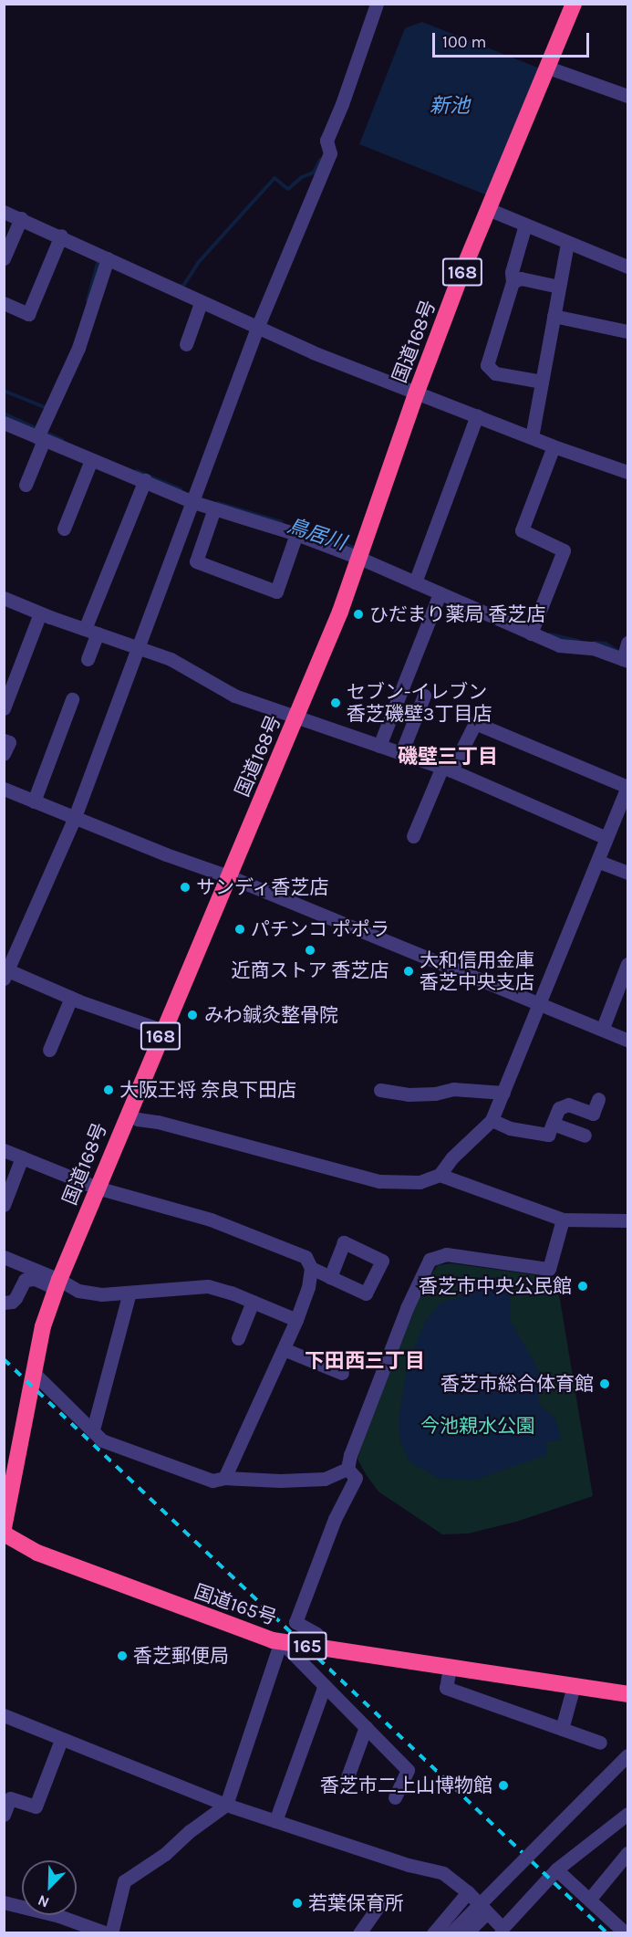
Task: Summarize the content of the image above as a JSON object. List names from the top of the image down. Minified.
{"streets":{"highway":["168","国道168号","国道165号","165"]},"districts":["磯壁三丁目","下田西三丁目"],"water":["新池","鳥居川"],"parks":["今池親水公園"],"places":["ひだまり薬局 香芝店","セブン-イレブン 香芝磯壁3丁目店","サンディ香芝店","パチンコ ポポラ","近商ストア 香芝店","大和信用金庫 香芝中央支店","みわ鍼灸整骨院","大阪王将 奈良下田店","香芝市中央公民館","香芝市総合体育館","香芝郵便局","香芝市二上山博物館","若葉保育所"],"scale_bar":"100 m","north":"bottom left"}
